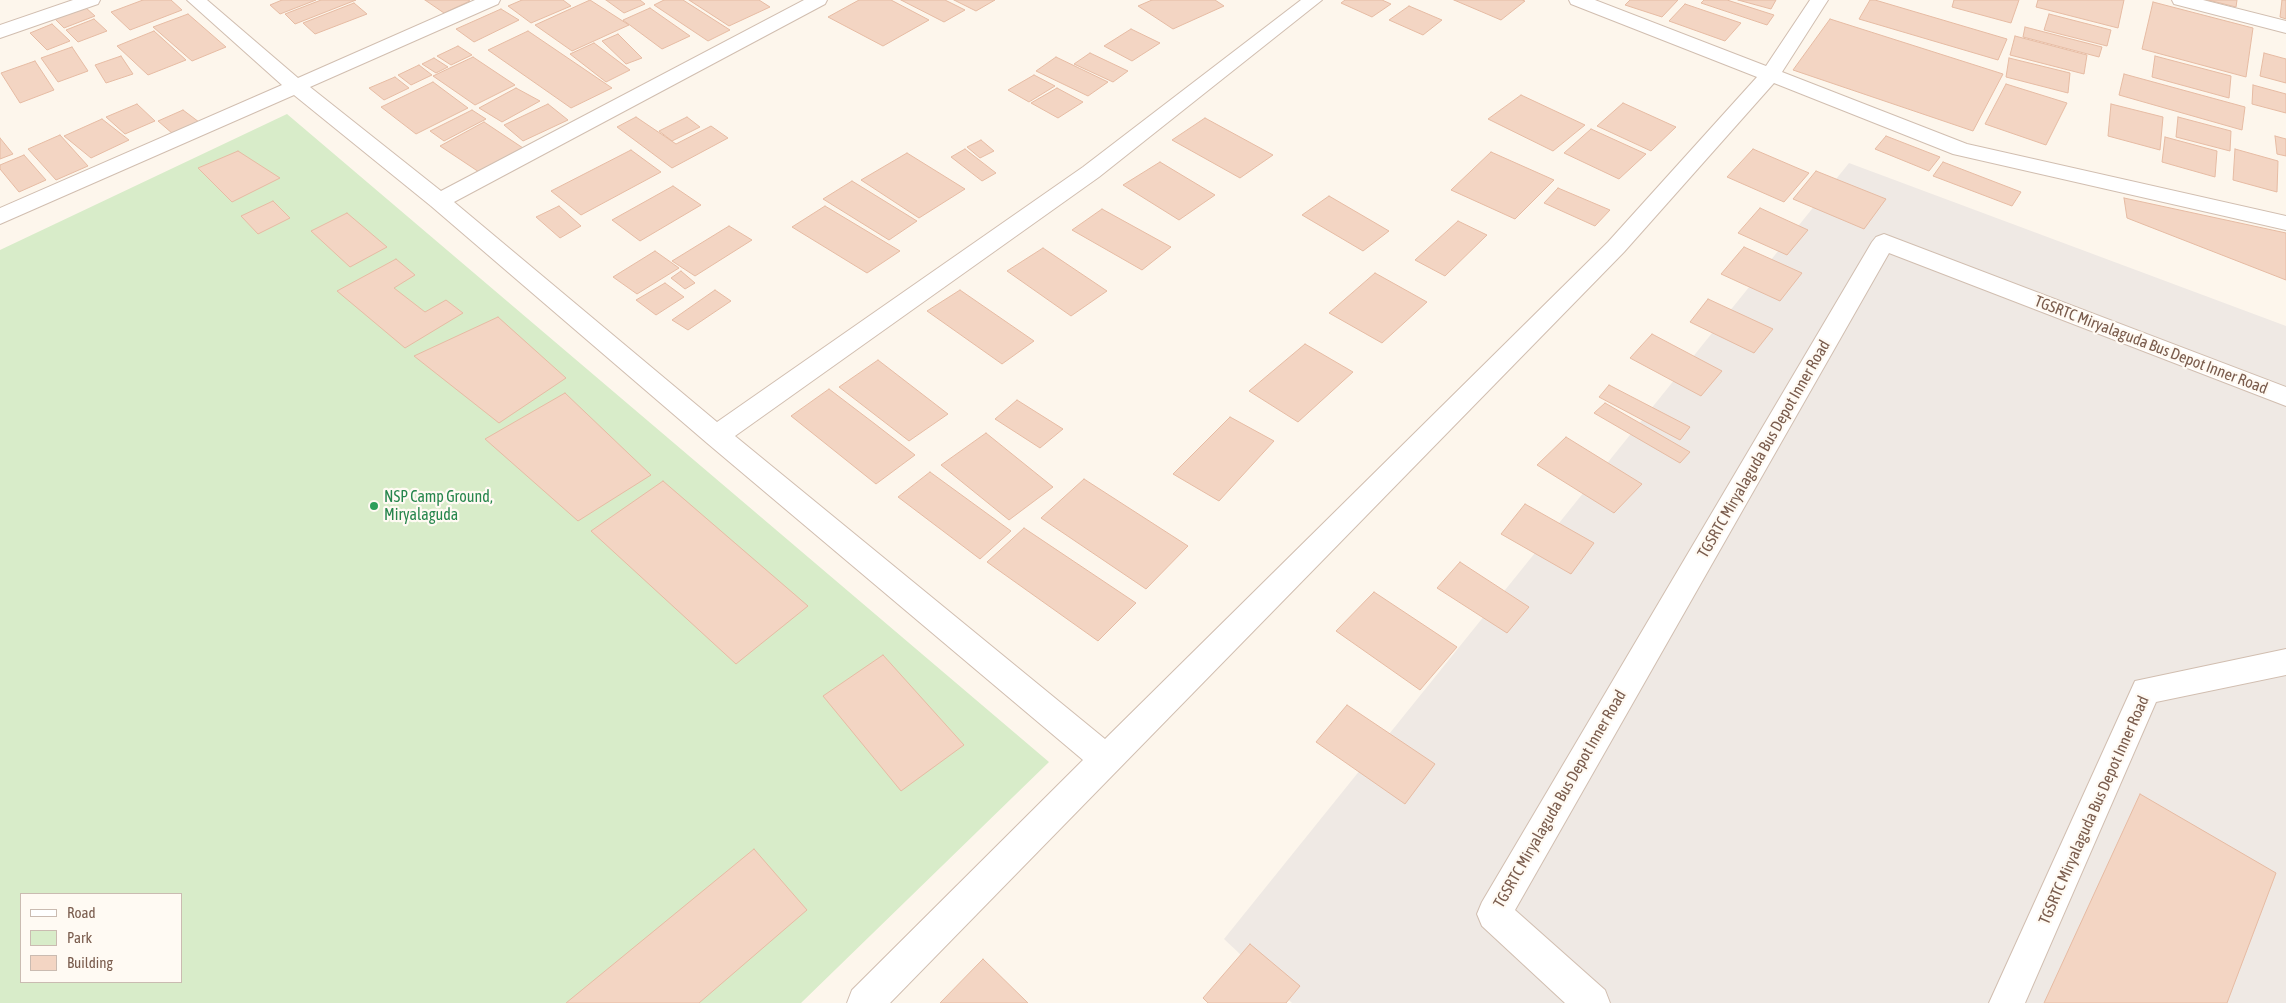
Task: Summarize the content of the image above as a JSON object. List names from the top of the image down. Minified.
{"streets":{"street":["TGSRTC Miryalaguda Bus Depot Inner Road"]},"places":["NSP Camp Ground, Miryalaguda"],"legend":["Road","Park","Building"]}
